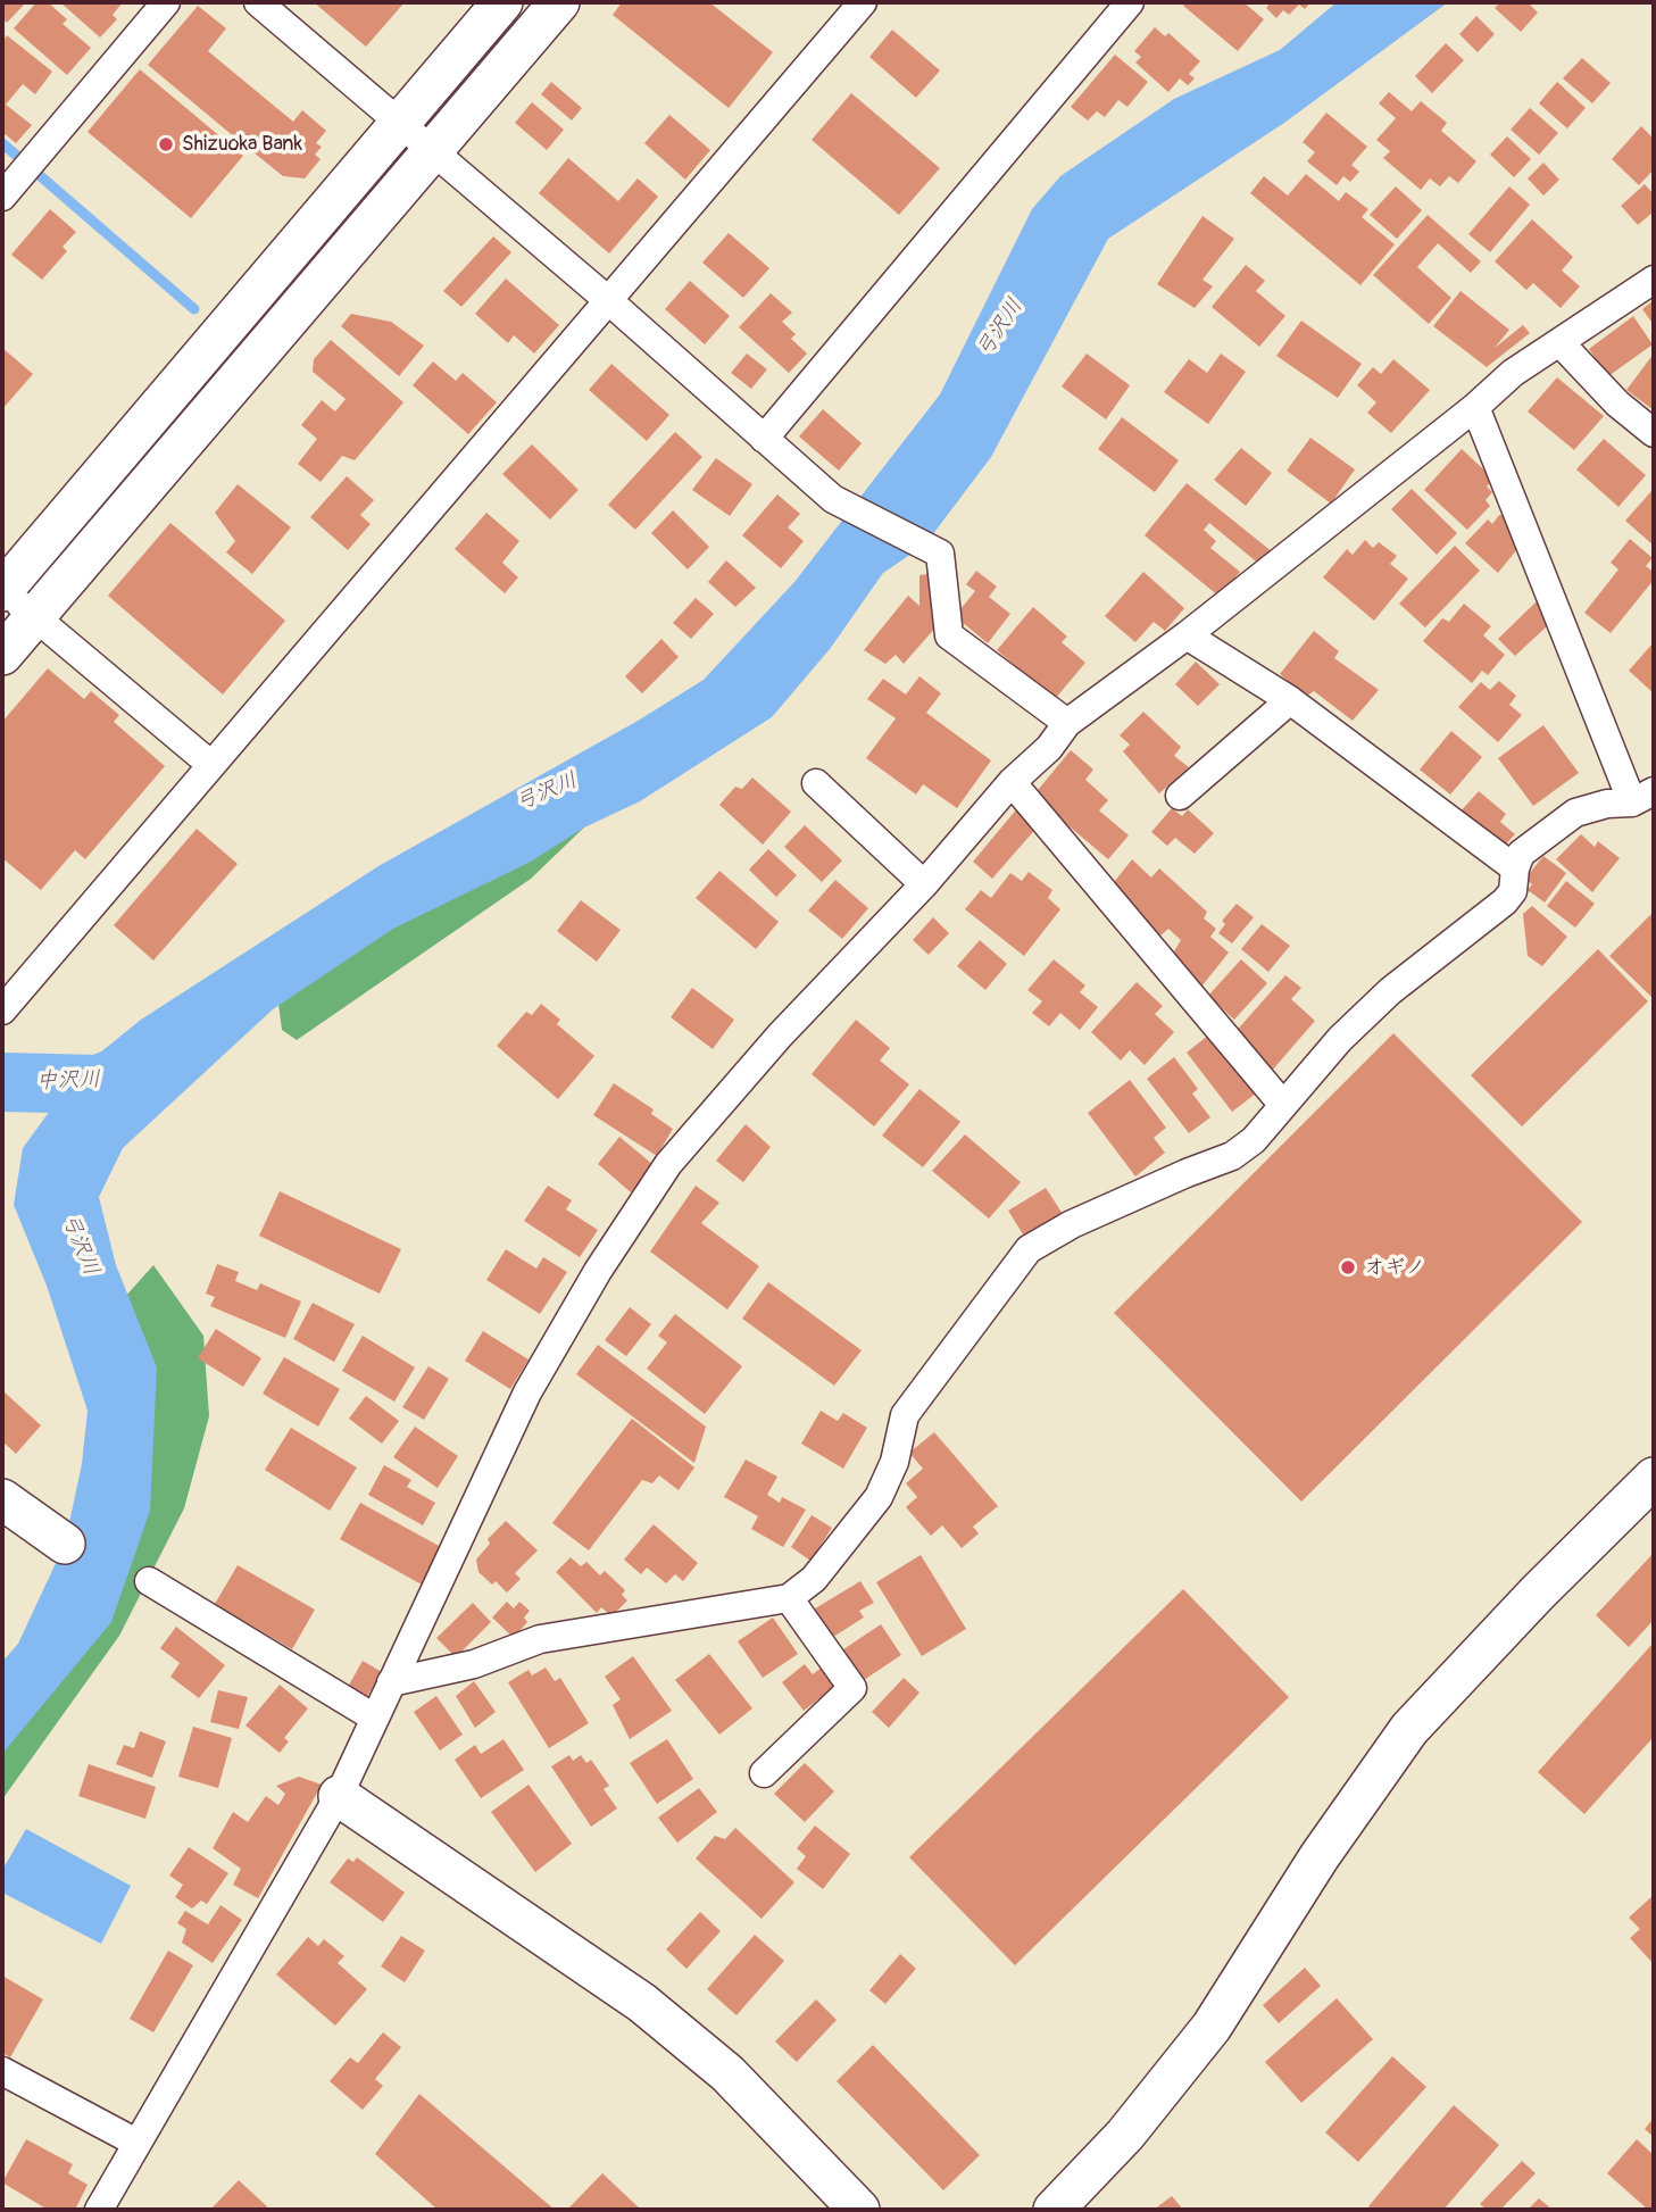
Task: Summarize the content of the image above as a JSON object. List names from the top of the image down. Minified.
{"water":["弓沢川","中沢川"],"places":["Shizuoka Bank","オギノ"]}
